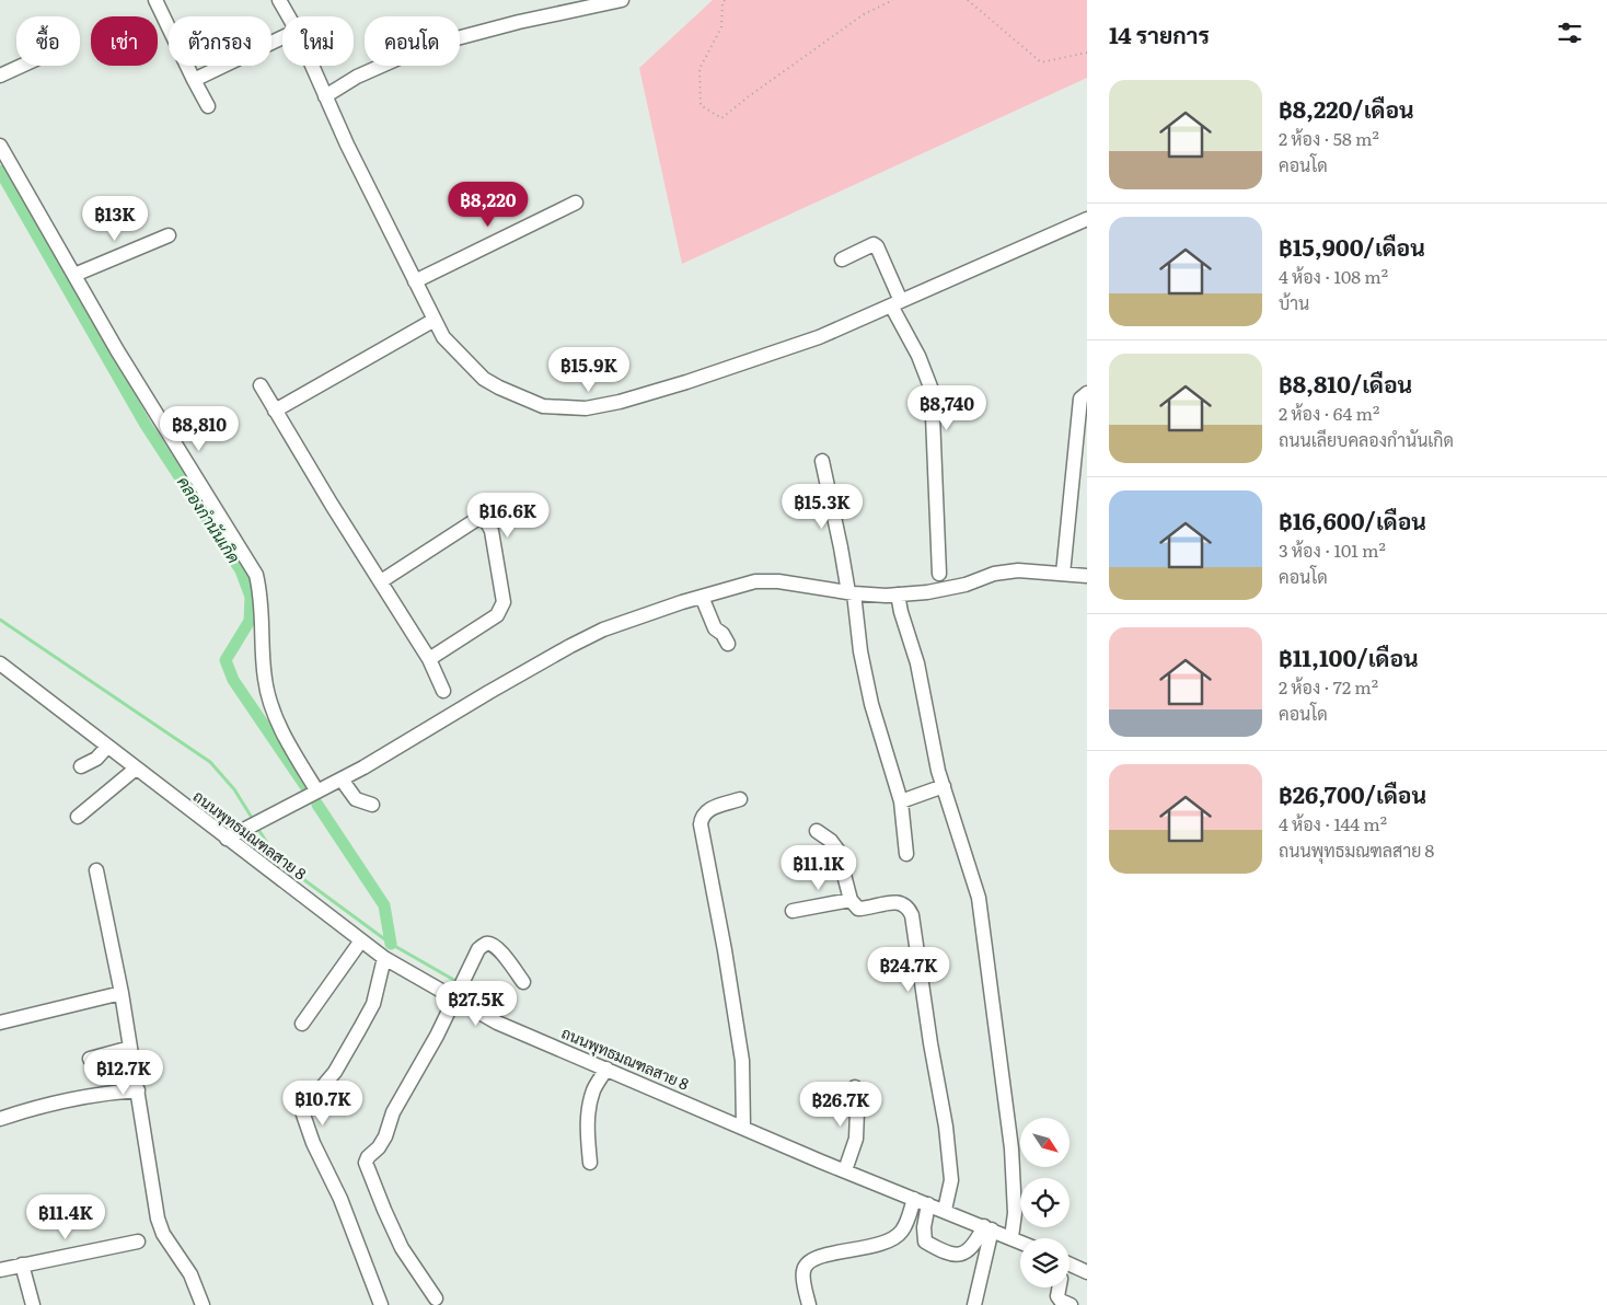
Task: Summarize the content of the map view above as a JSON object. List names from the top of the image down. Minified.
{"streets":{"street":["ถนนพุทธมณฑลสาย 8"]},"water":["คลองกำนันเกิด"],"north":"bottom right","page":{"heading":"14 รายการ","chip":["ซื้อ","เช่า","ตัวกรอง","ใหม่","คอนโด"],"list":[{"name":"฿8,220/เดือน","note":"2 ห้อง · 58 m² · คอนโด"},{"name":"฿15,900/เดือน","note":"4 ห้อง · 108 m² · บ้าน"},{"name":"฿8,810/เดือน","note":"2 ห้อง · 64 m² · ถนนเลียบคลองกำนันเกิด"},{"name":"฿16,600/เดือน","note":"3 ห้อง · 101 m² · คอนโด"},{"name":"฿11,100/เดือน","note":"2 ห้อง · 72 m² · คอนโด"},{"name":"฿26,700/เดือน","note":"4 ห้อง · 144 m² · ถนนพุทธมณฑลสาย 8"}],"price":["฿8,220","฿13K","฿15.9K","฿8,740","฿8,810","฿15.3K","฿16.6K","฿11.1K","฿24.7K","฿27.5K","฿12.7K","฿10.7K","฿26.7K","฿11.4K"]}}
